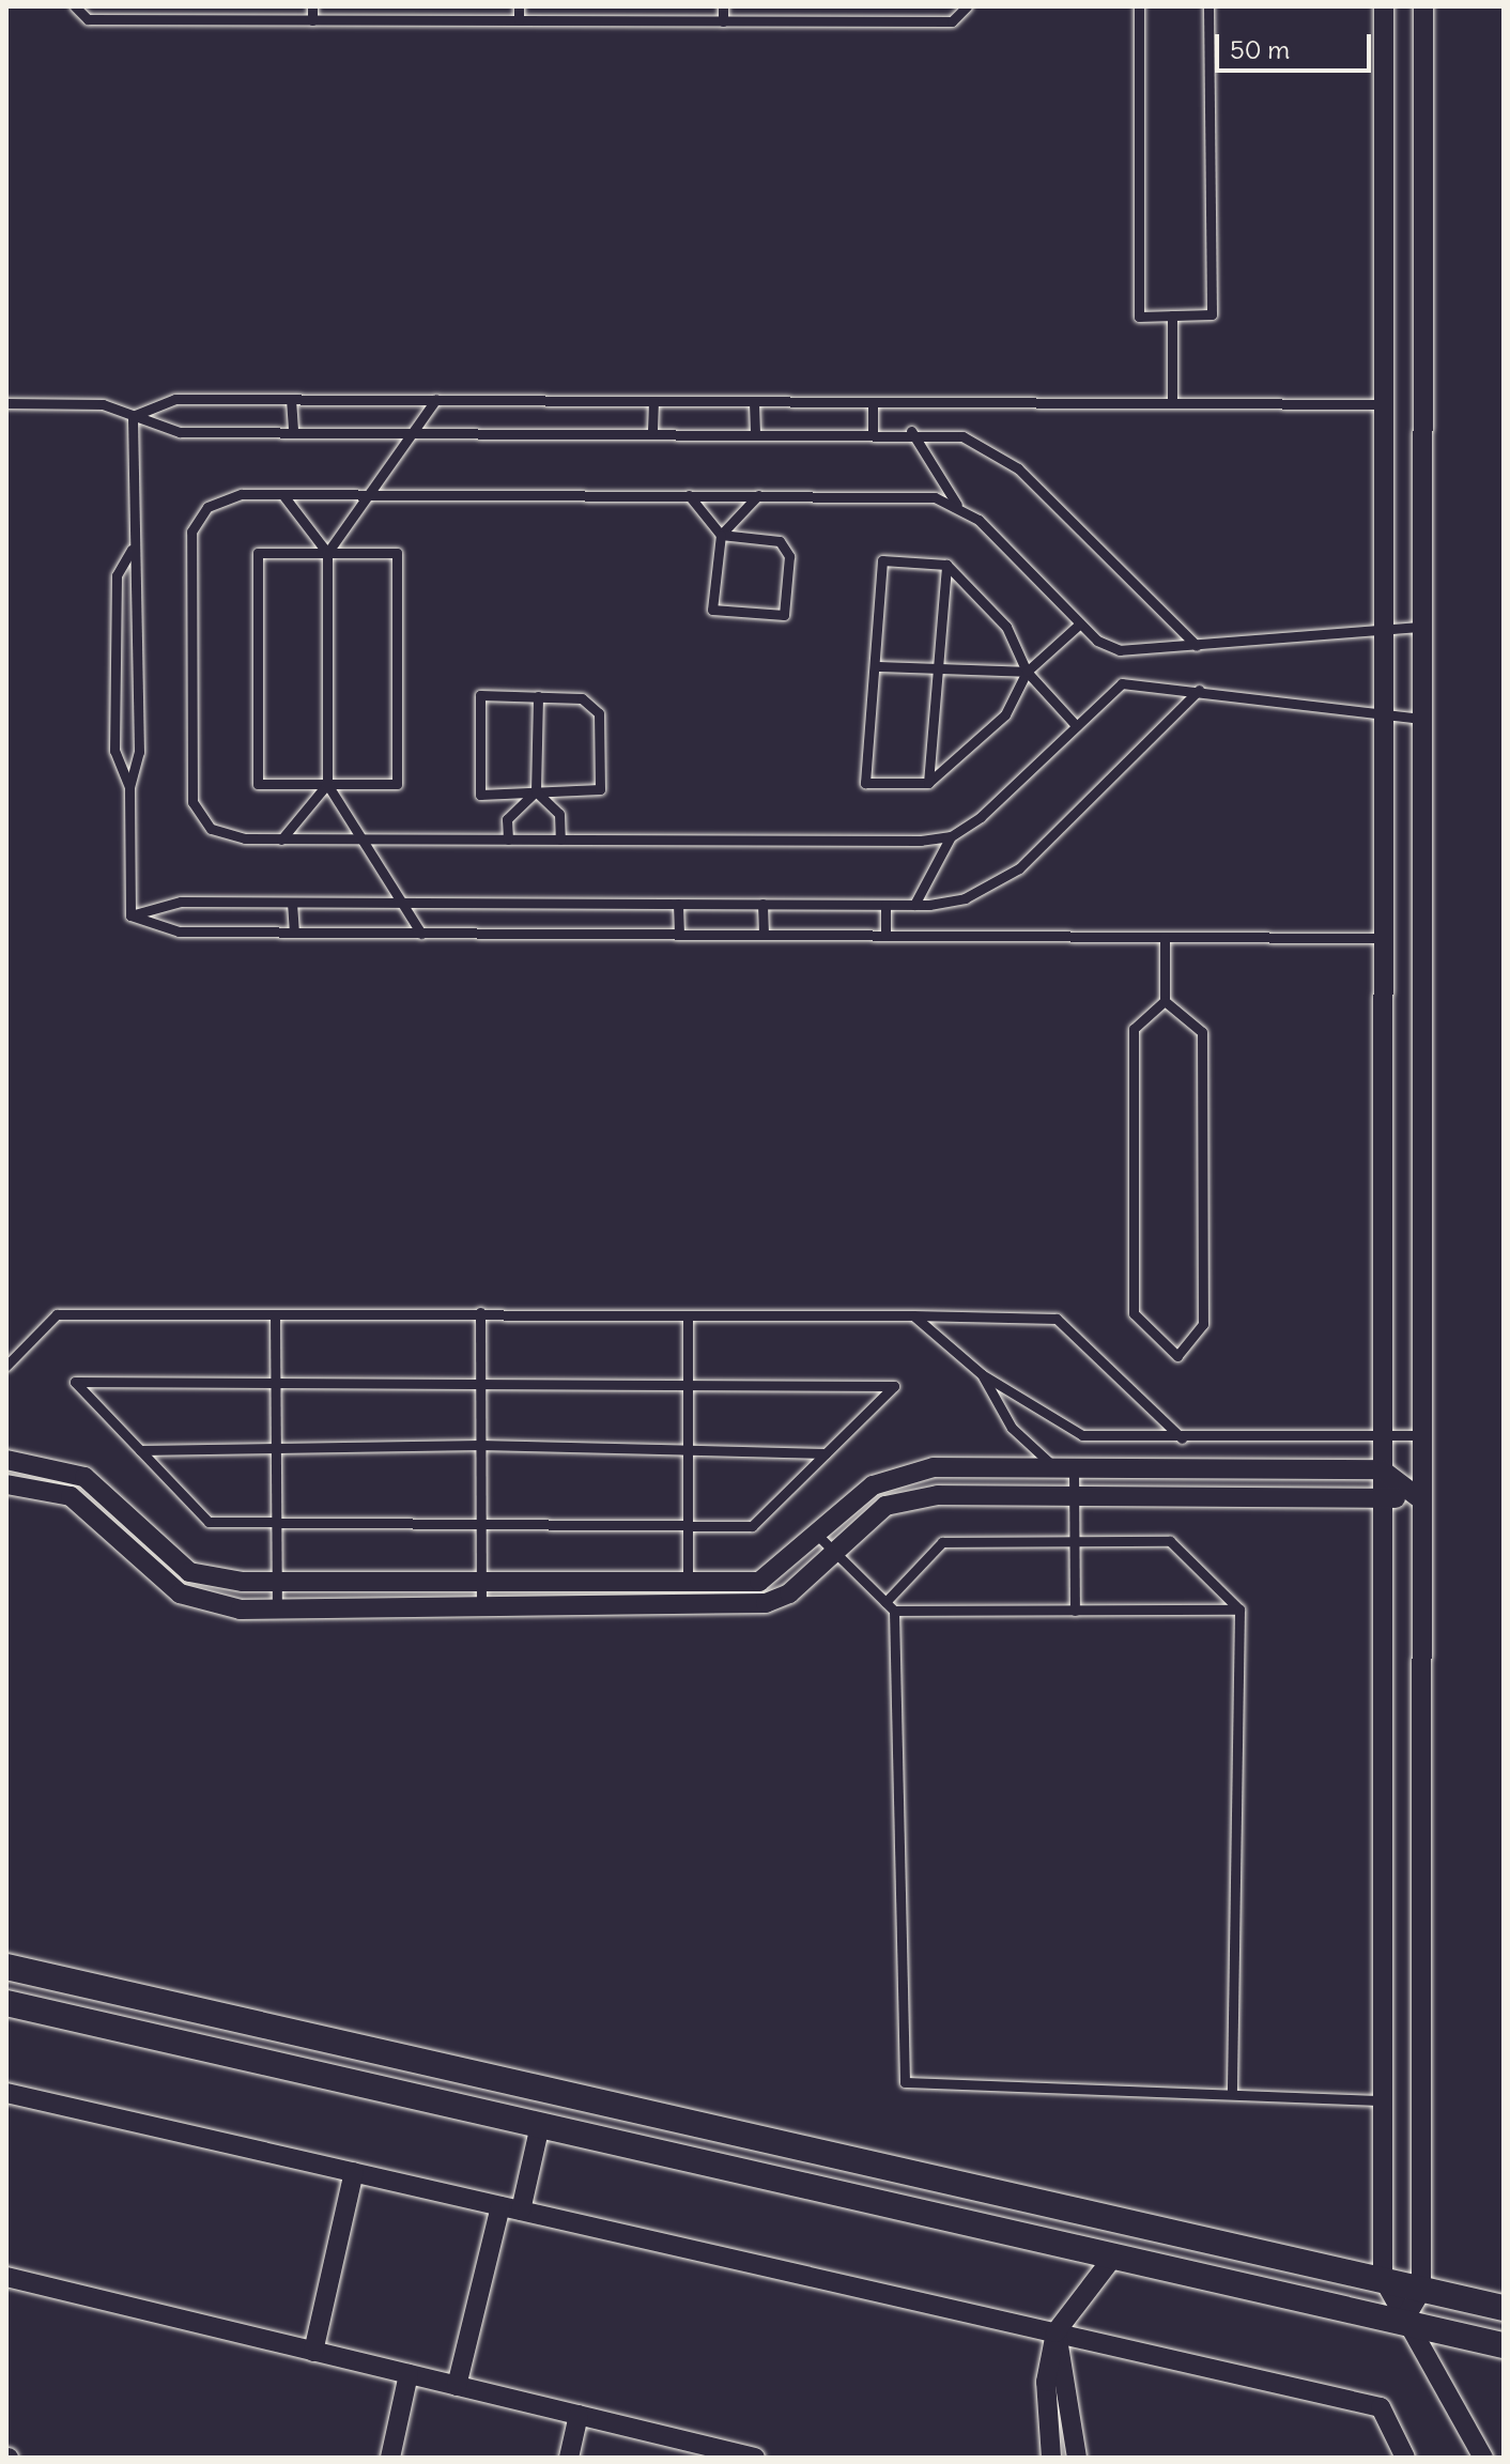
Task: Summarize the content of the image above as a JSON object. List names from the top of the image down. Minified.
{"scale_bar":"50 m"}
